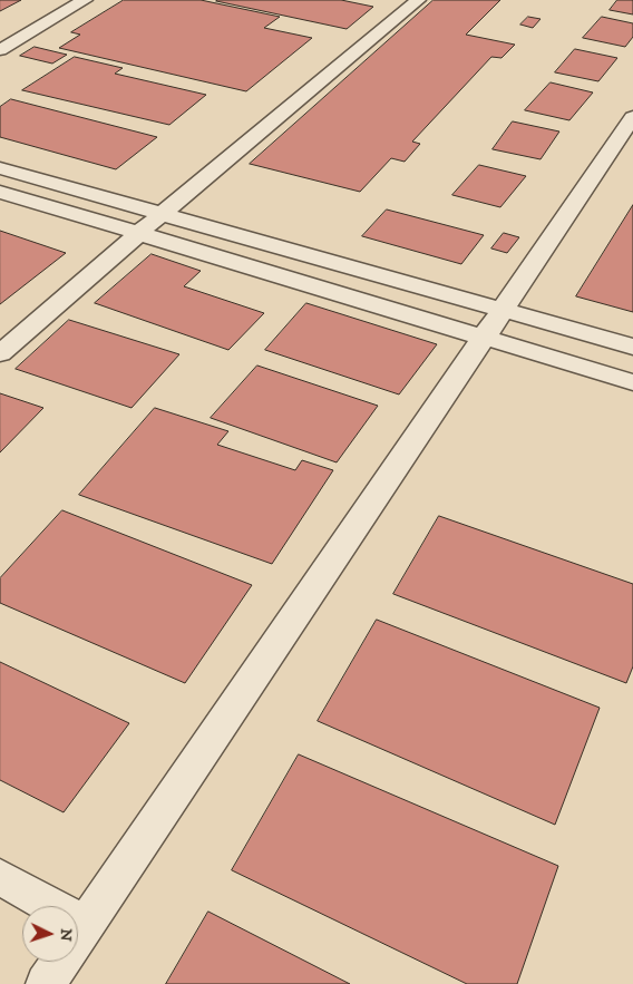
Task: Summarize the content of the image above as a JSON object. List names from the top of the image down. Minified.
{"north":"right"}
